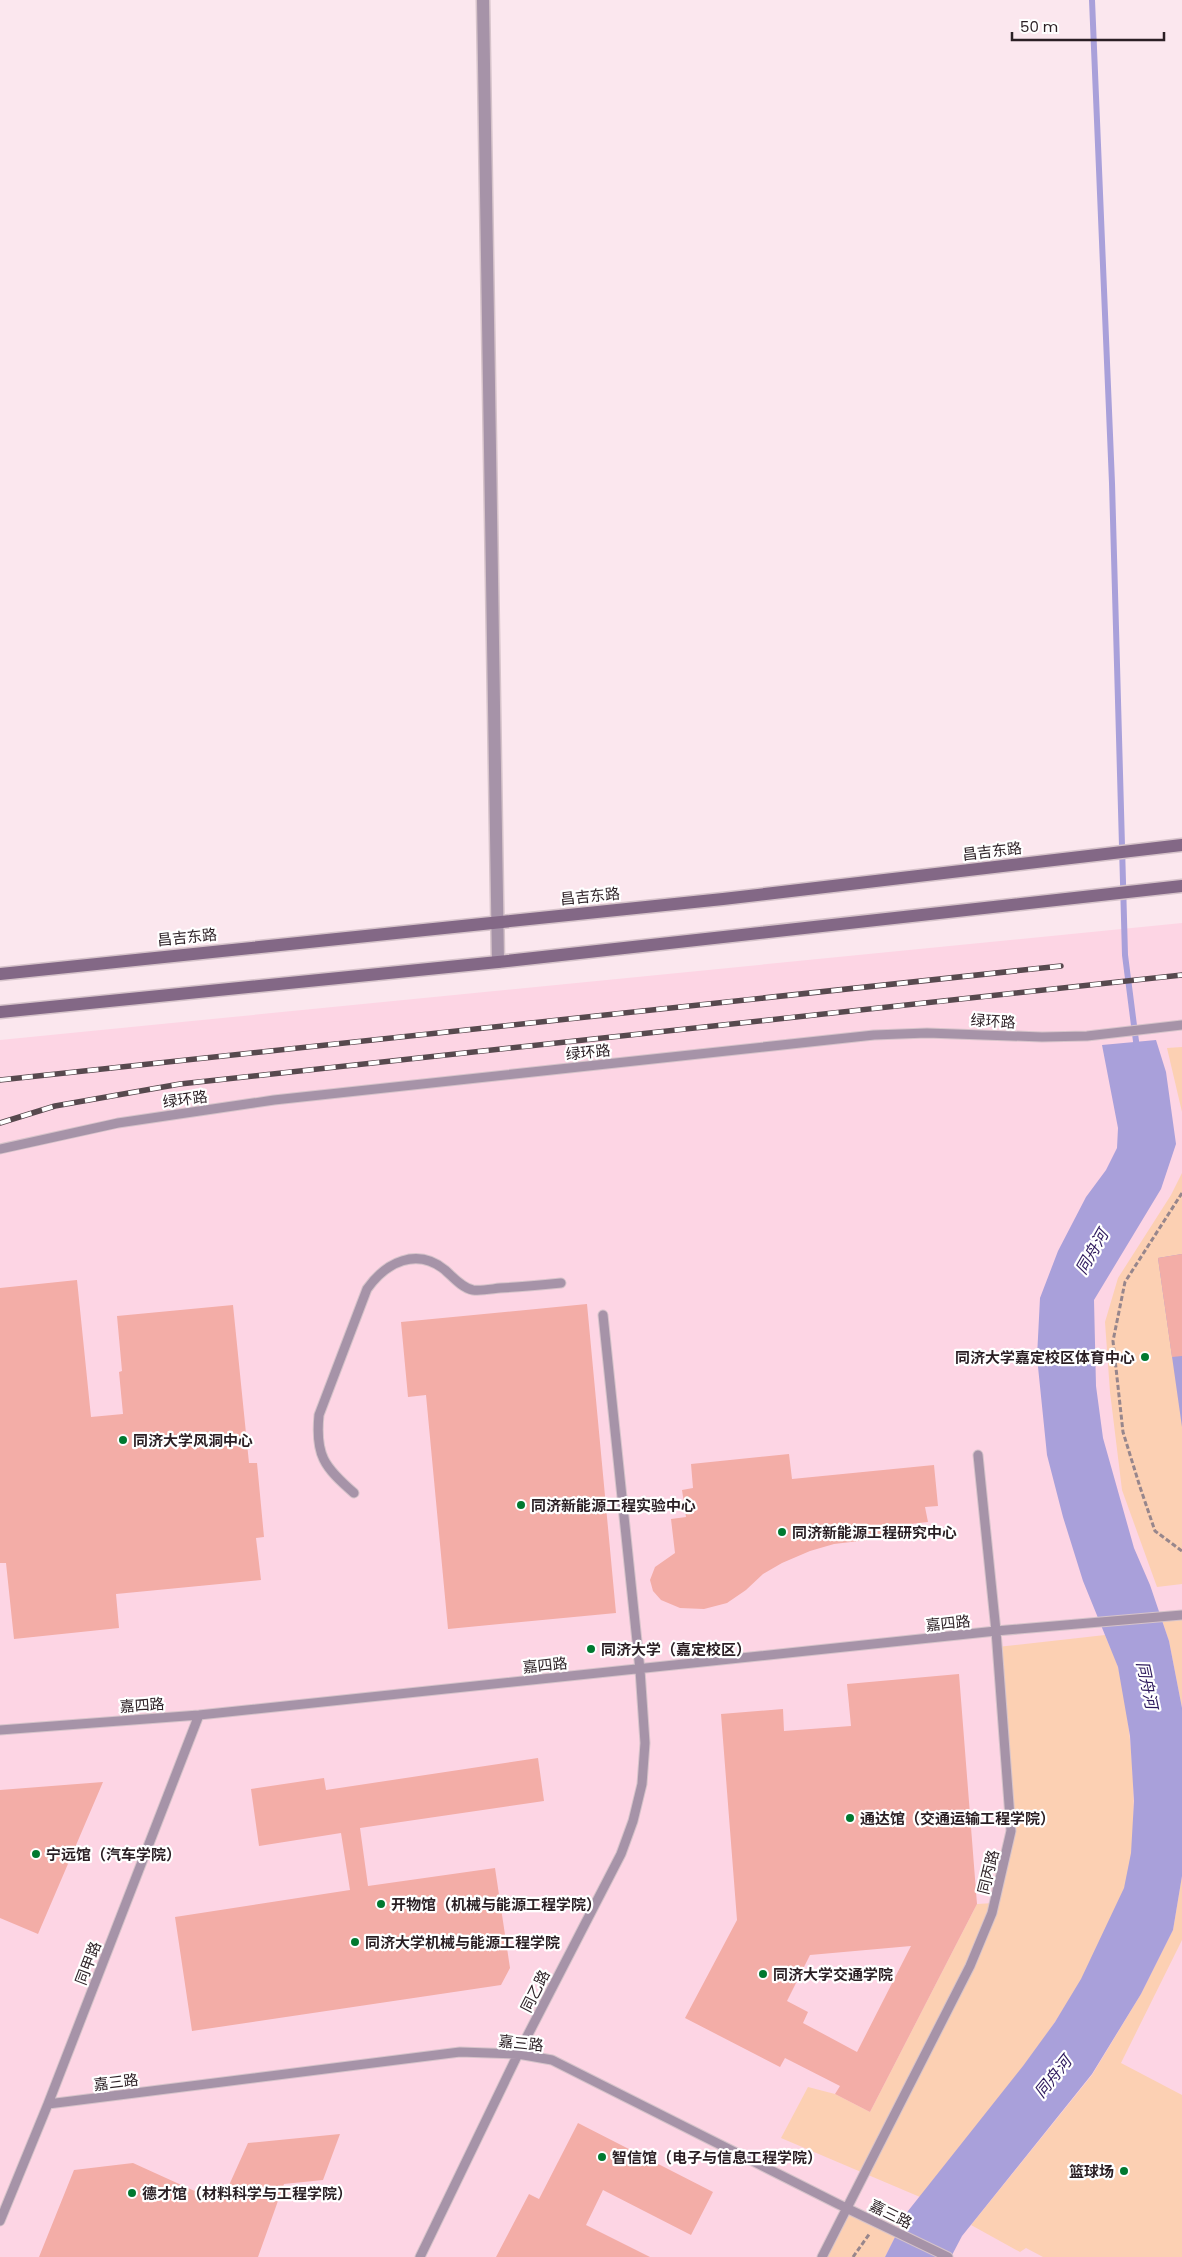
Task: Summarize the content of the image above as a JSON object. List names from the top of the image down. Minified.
{"streets":{"street":["昌吉东路"],"lane":["绿环路","嘉四路","同丙路","同甲路","同乙路","嘉三路"]},"crossings":[["嘉四路","同丙路"],["嘉四路","同甲路"],["嘉四路","同乙路"],["同丙路","嘉三路"],["同甲路","嘉三路"],["同乙路","嘉三路"]],"water":["同舟河"],"places":["同济大学嘉定校区体育中心","同济大学风洞中心","同济新能源工程实验中心","同济新能源工程研究中心","同济大学（嘉定校区）","通达馆（交通运输工程学院）","宁远馆（汽车学院）","开物馆（机械与能源工程学院）","同济大学机械与能源工程学院","同济大学交通学院","智信馆（电子与信息工程学院）","篮球场","德才馆（材料科学与工程学院）"],"scale_bar":"50 m"}
